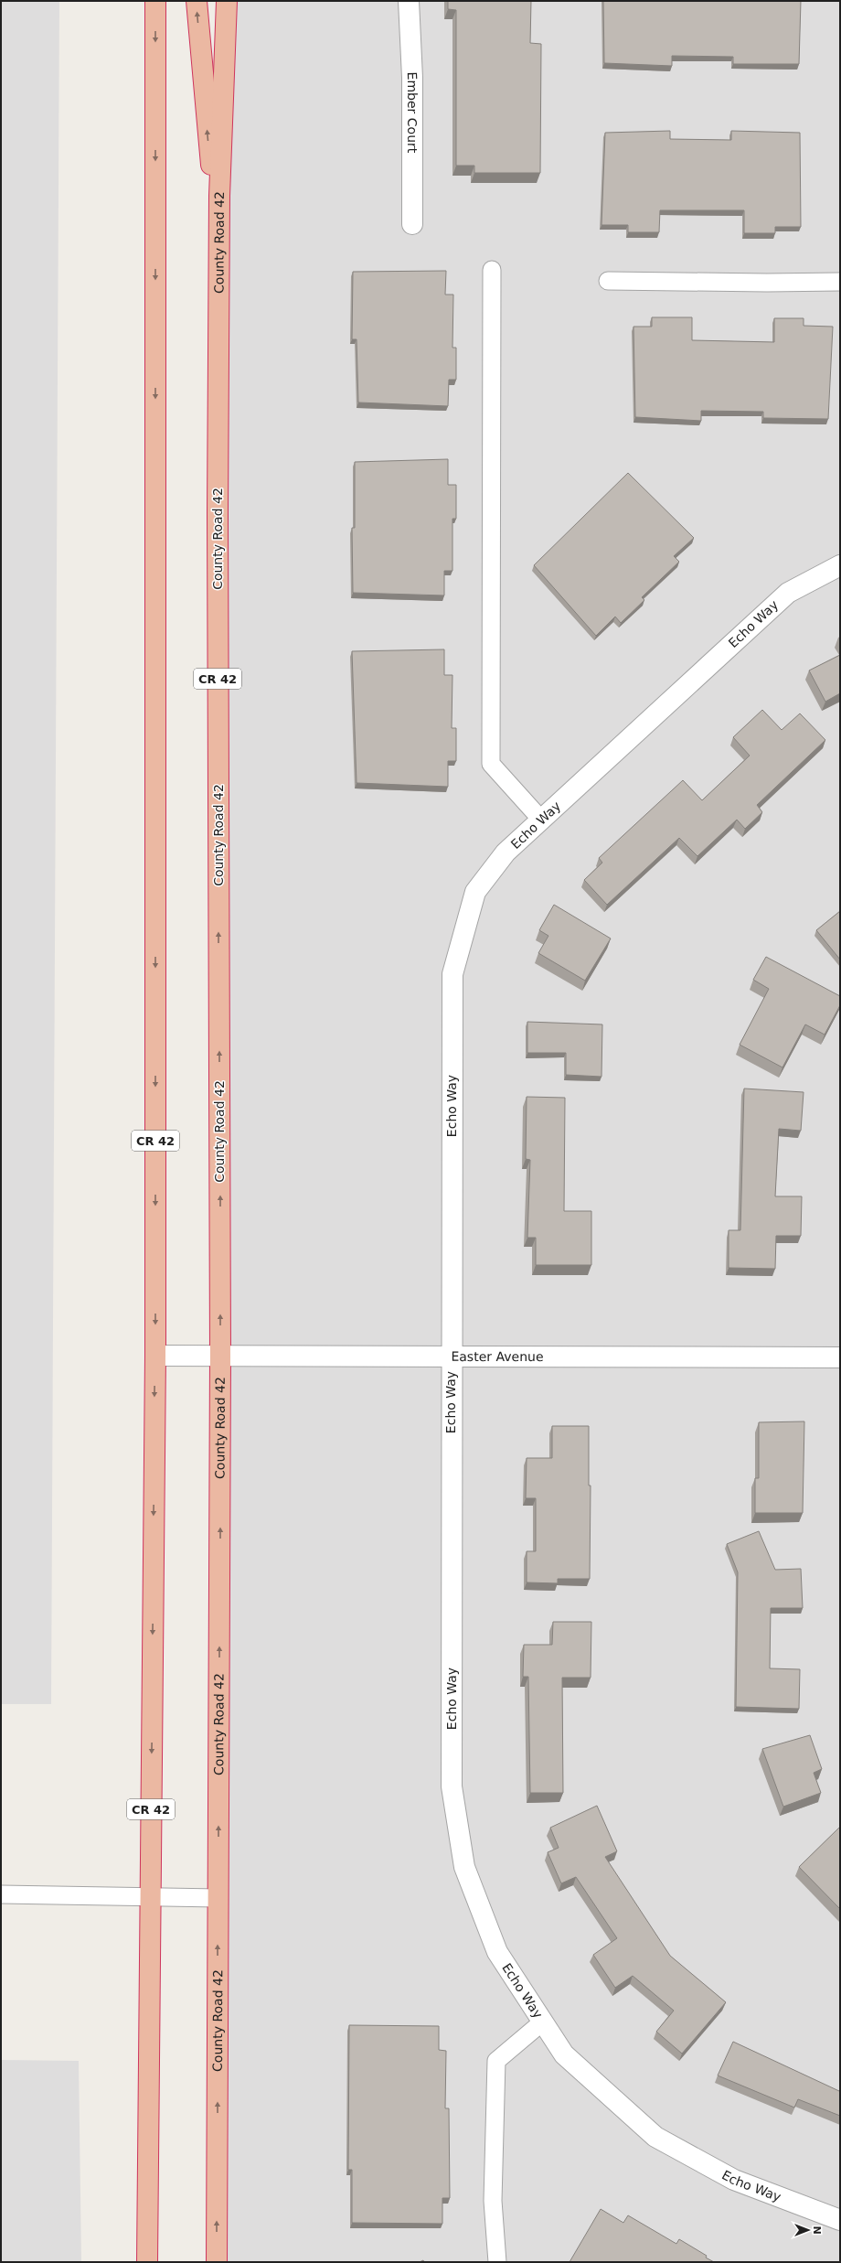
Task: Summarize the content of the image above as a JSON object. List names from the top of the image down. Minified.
{"streets":{"highway":["County Road 42","CR 42"],"street":["Ember Court","Echo Way","Easter Avenue"]},"crossings":[["County Road 42","Easter Avenue"],["Echo Way","Easter Avenue"],["CR 42","Easter Avenue"]],"north":"right"}
